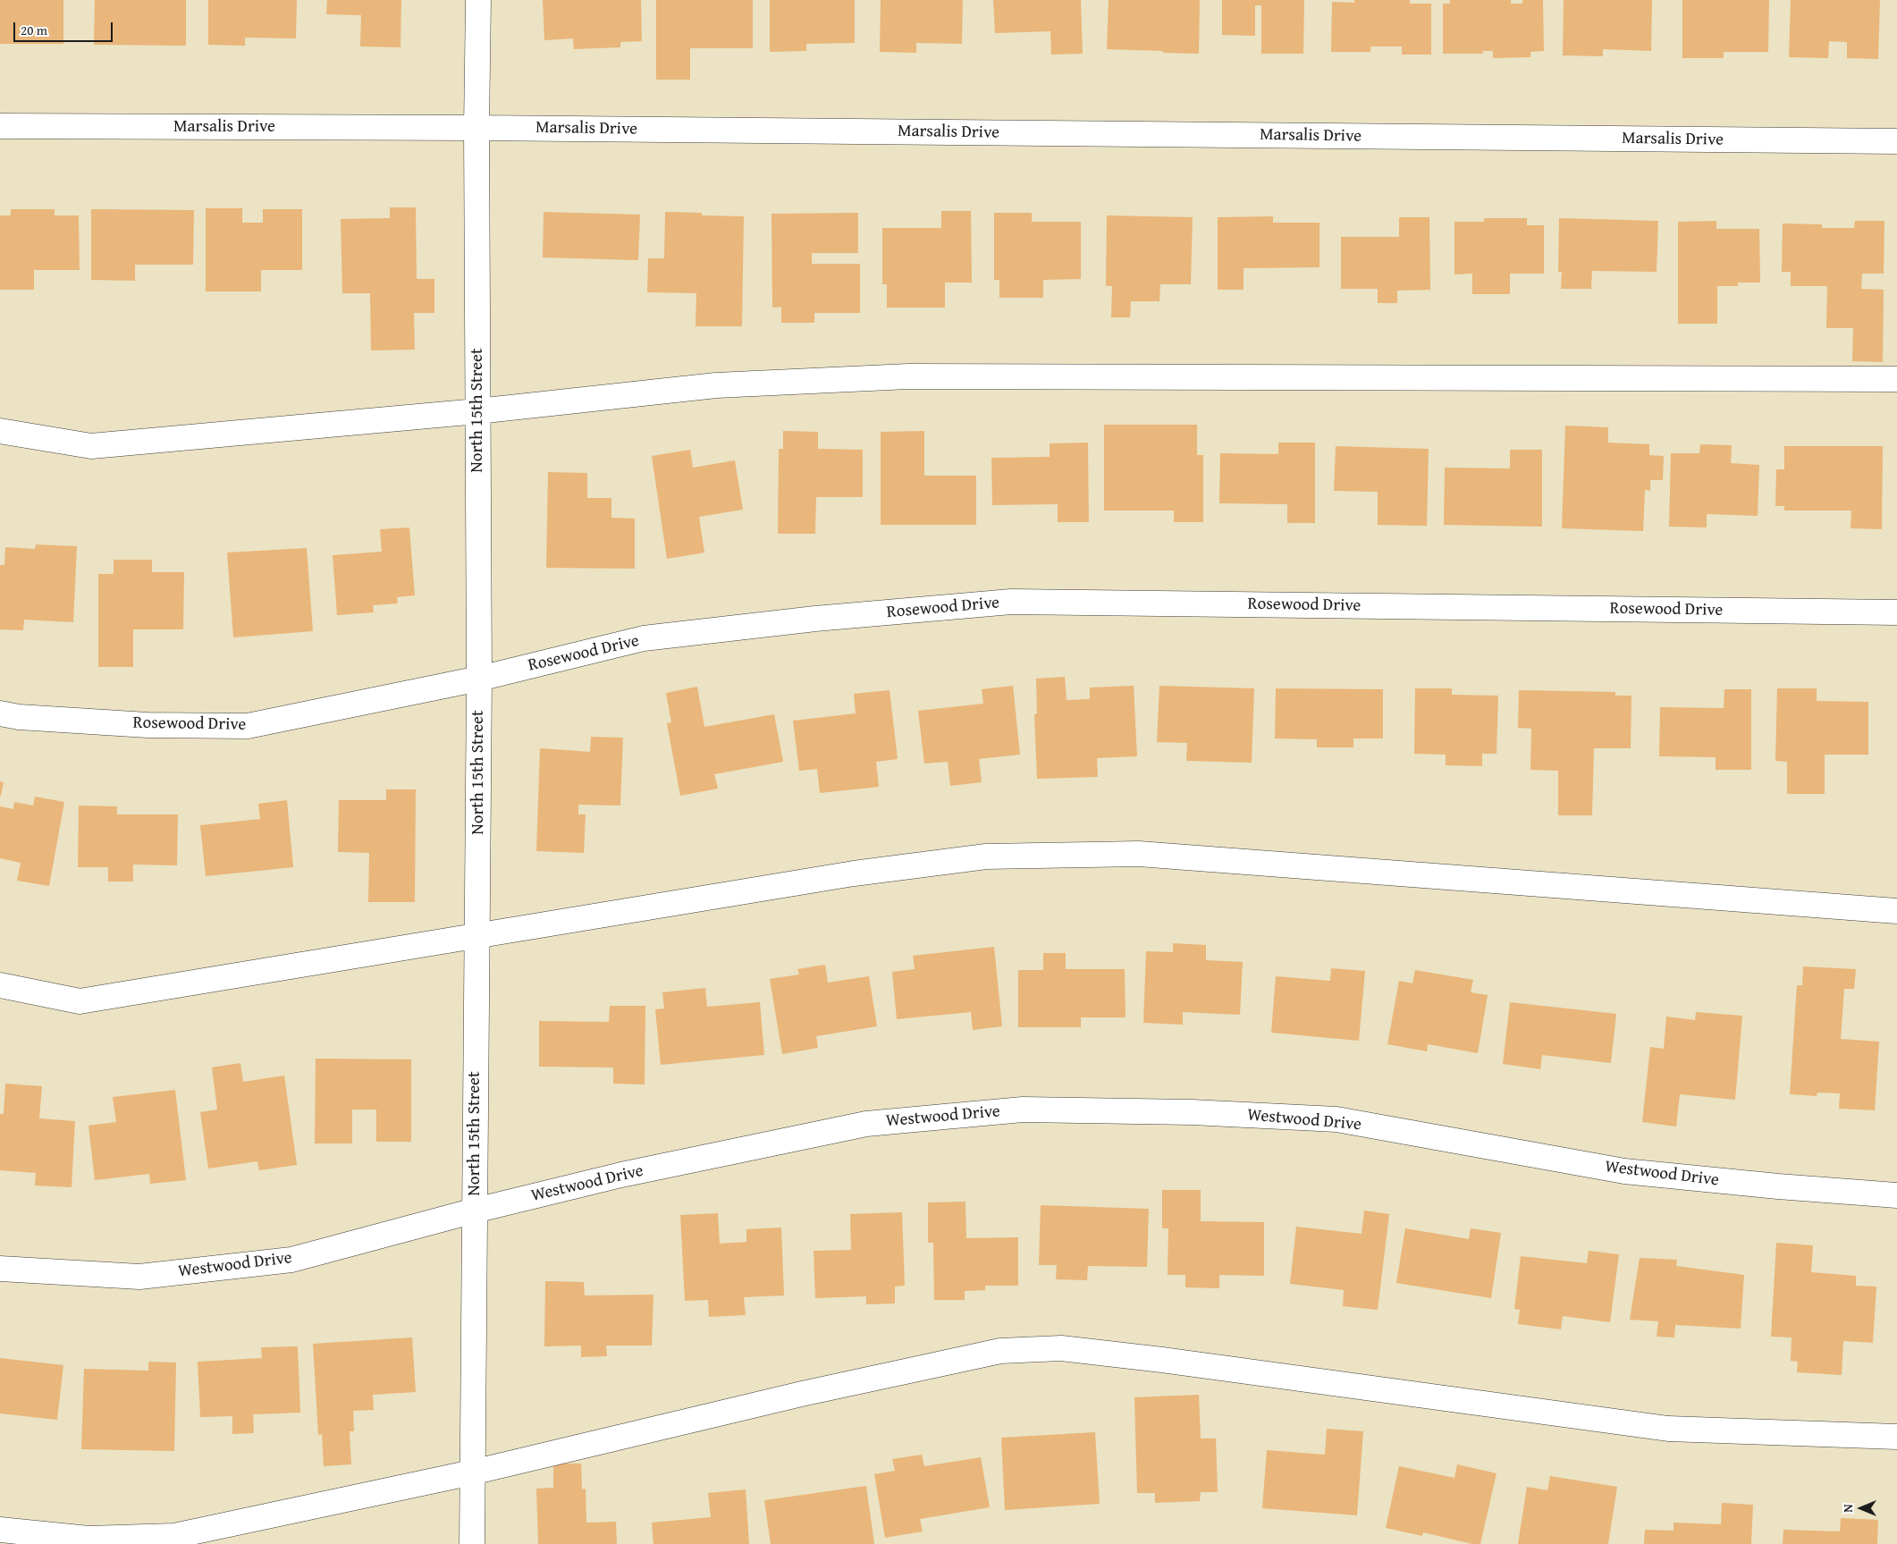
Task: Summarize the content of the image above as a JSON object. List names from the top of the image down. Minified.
{"streets":{"street":["Marsalis Drive","North 15th Street","Rosewood Drive","Westwood Drive"]},"crossings":[["Marsalis Drive","North 15th Street"],["North 15th Street","Rosewood Drive"],["North 15th Street","Westwood Drive"]],"scale_bar":"20 m","north":"left"}
